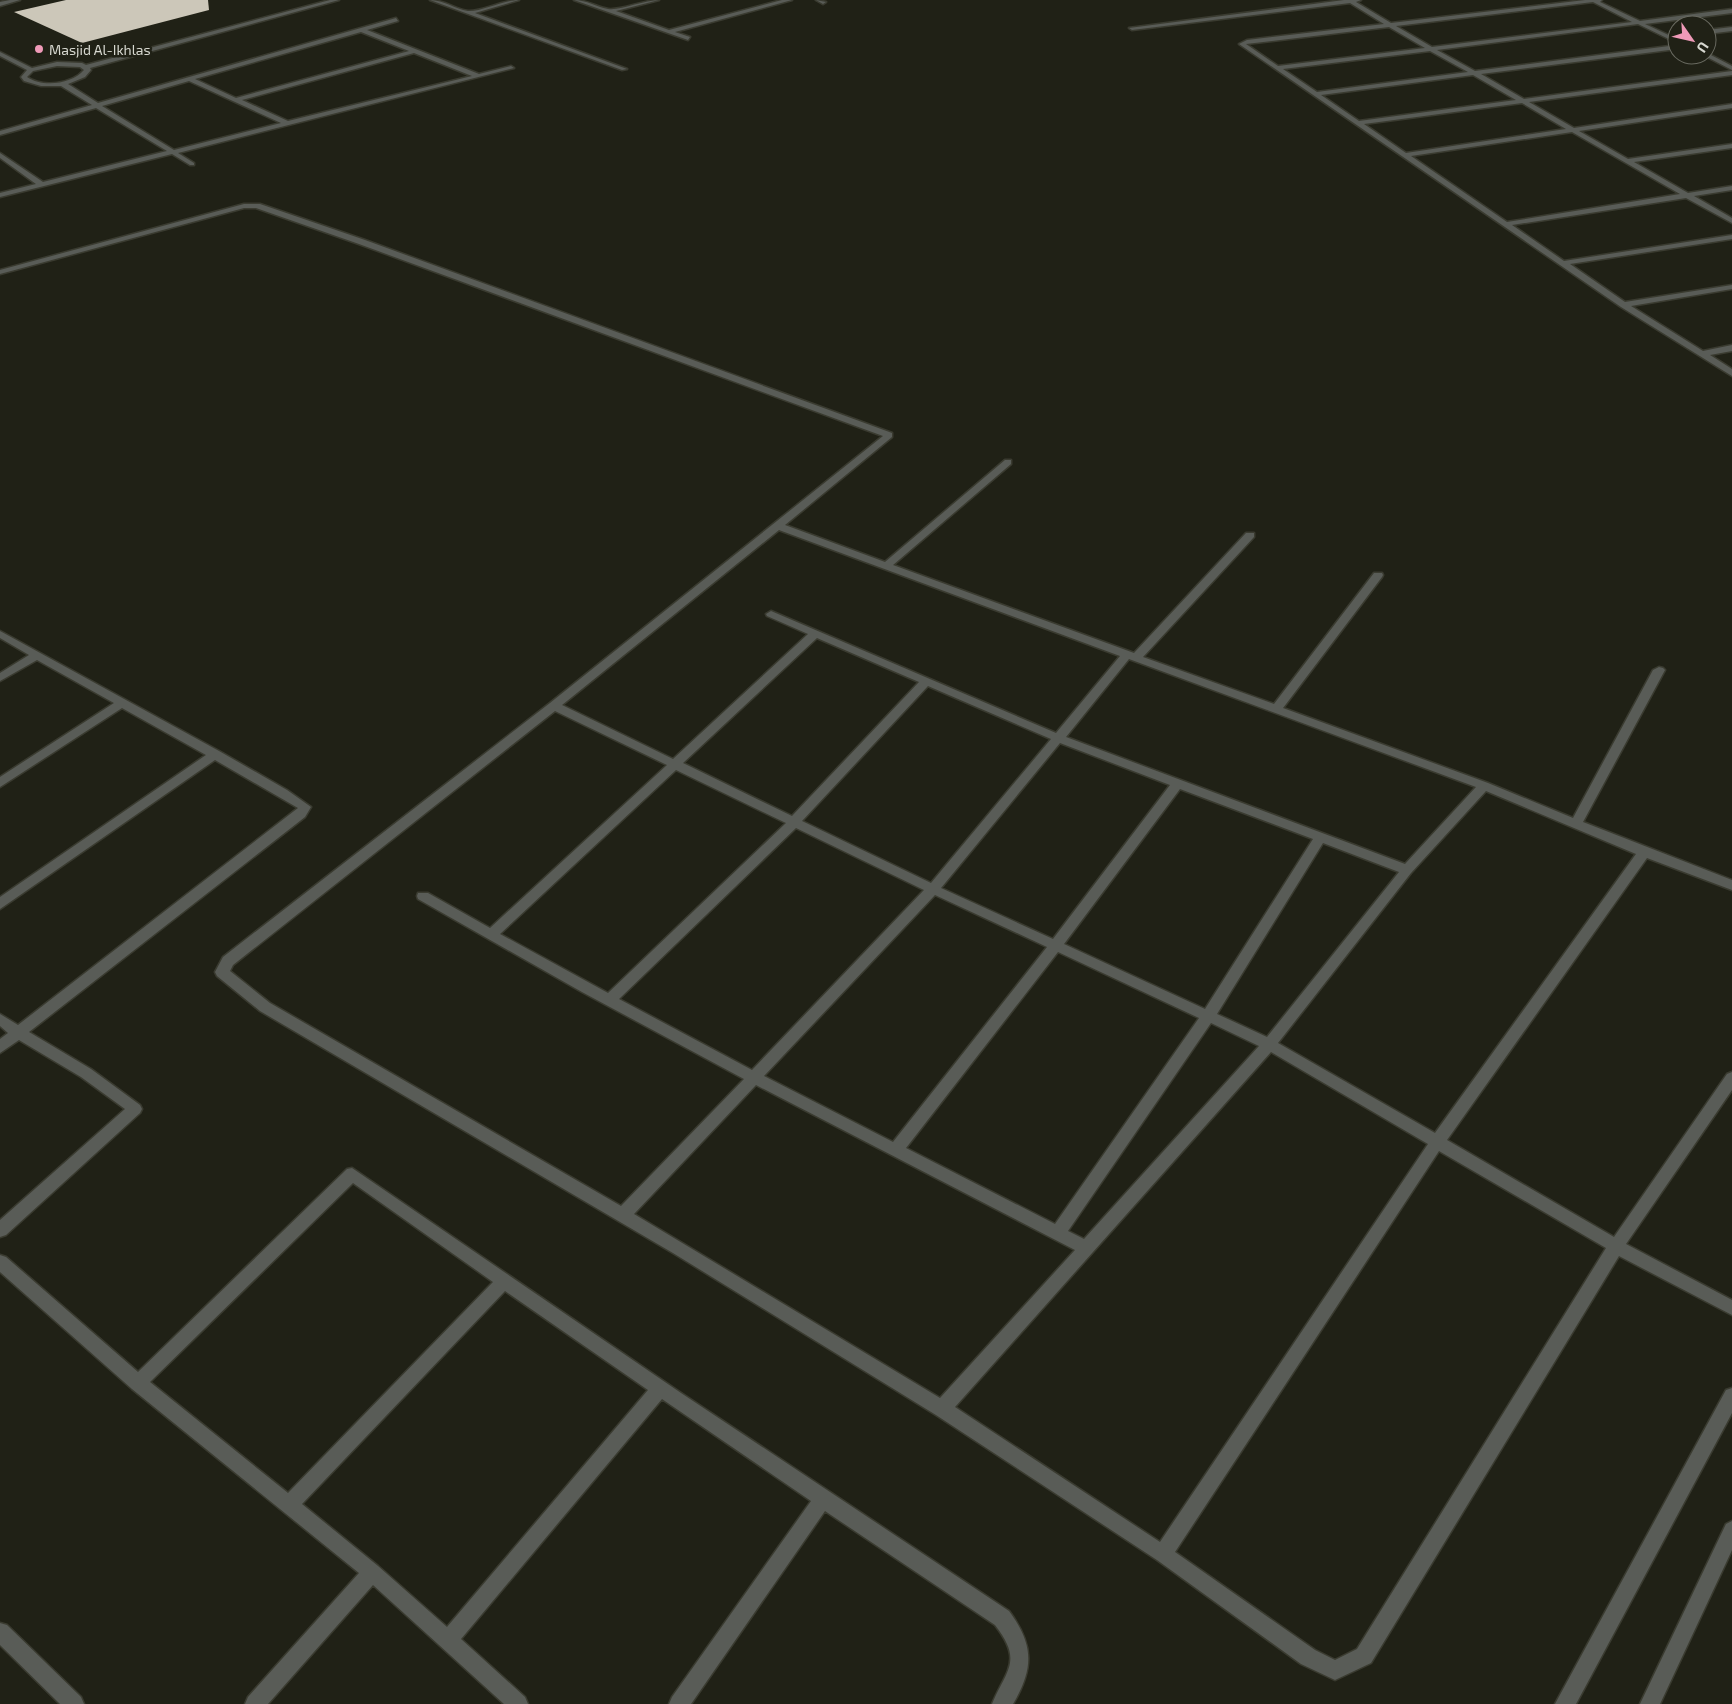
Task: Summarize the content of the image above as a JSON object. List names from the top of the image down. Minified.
{"places":["Masjid Al-Ikhlas"],"north":"bottom right"}
